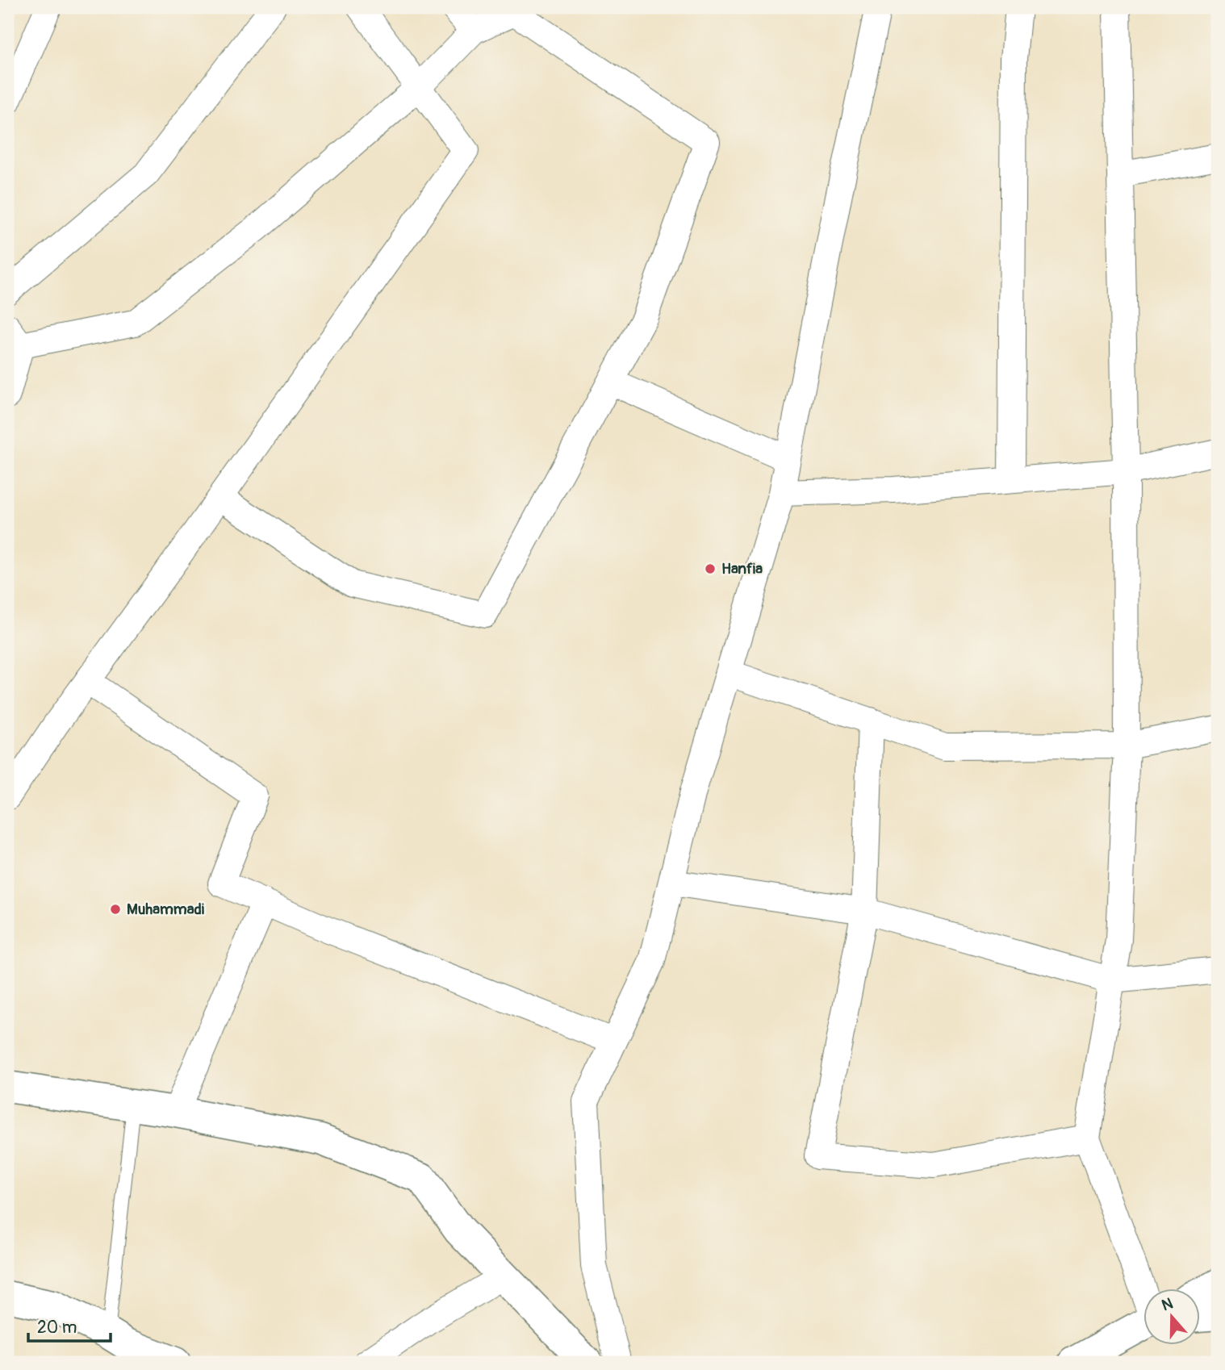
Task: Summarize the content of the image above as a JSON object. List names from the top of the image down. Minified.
{"places":["Hanfia","Muhammadi"],"scale_bar":"20 m","north":"top"}
